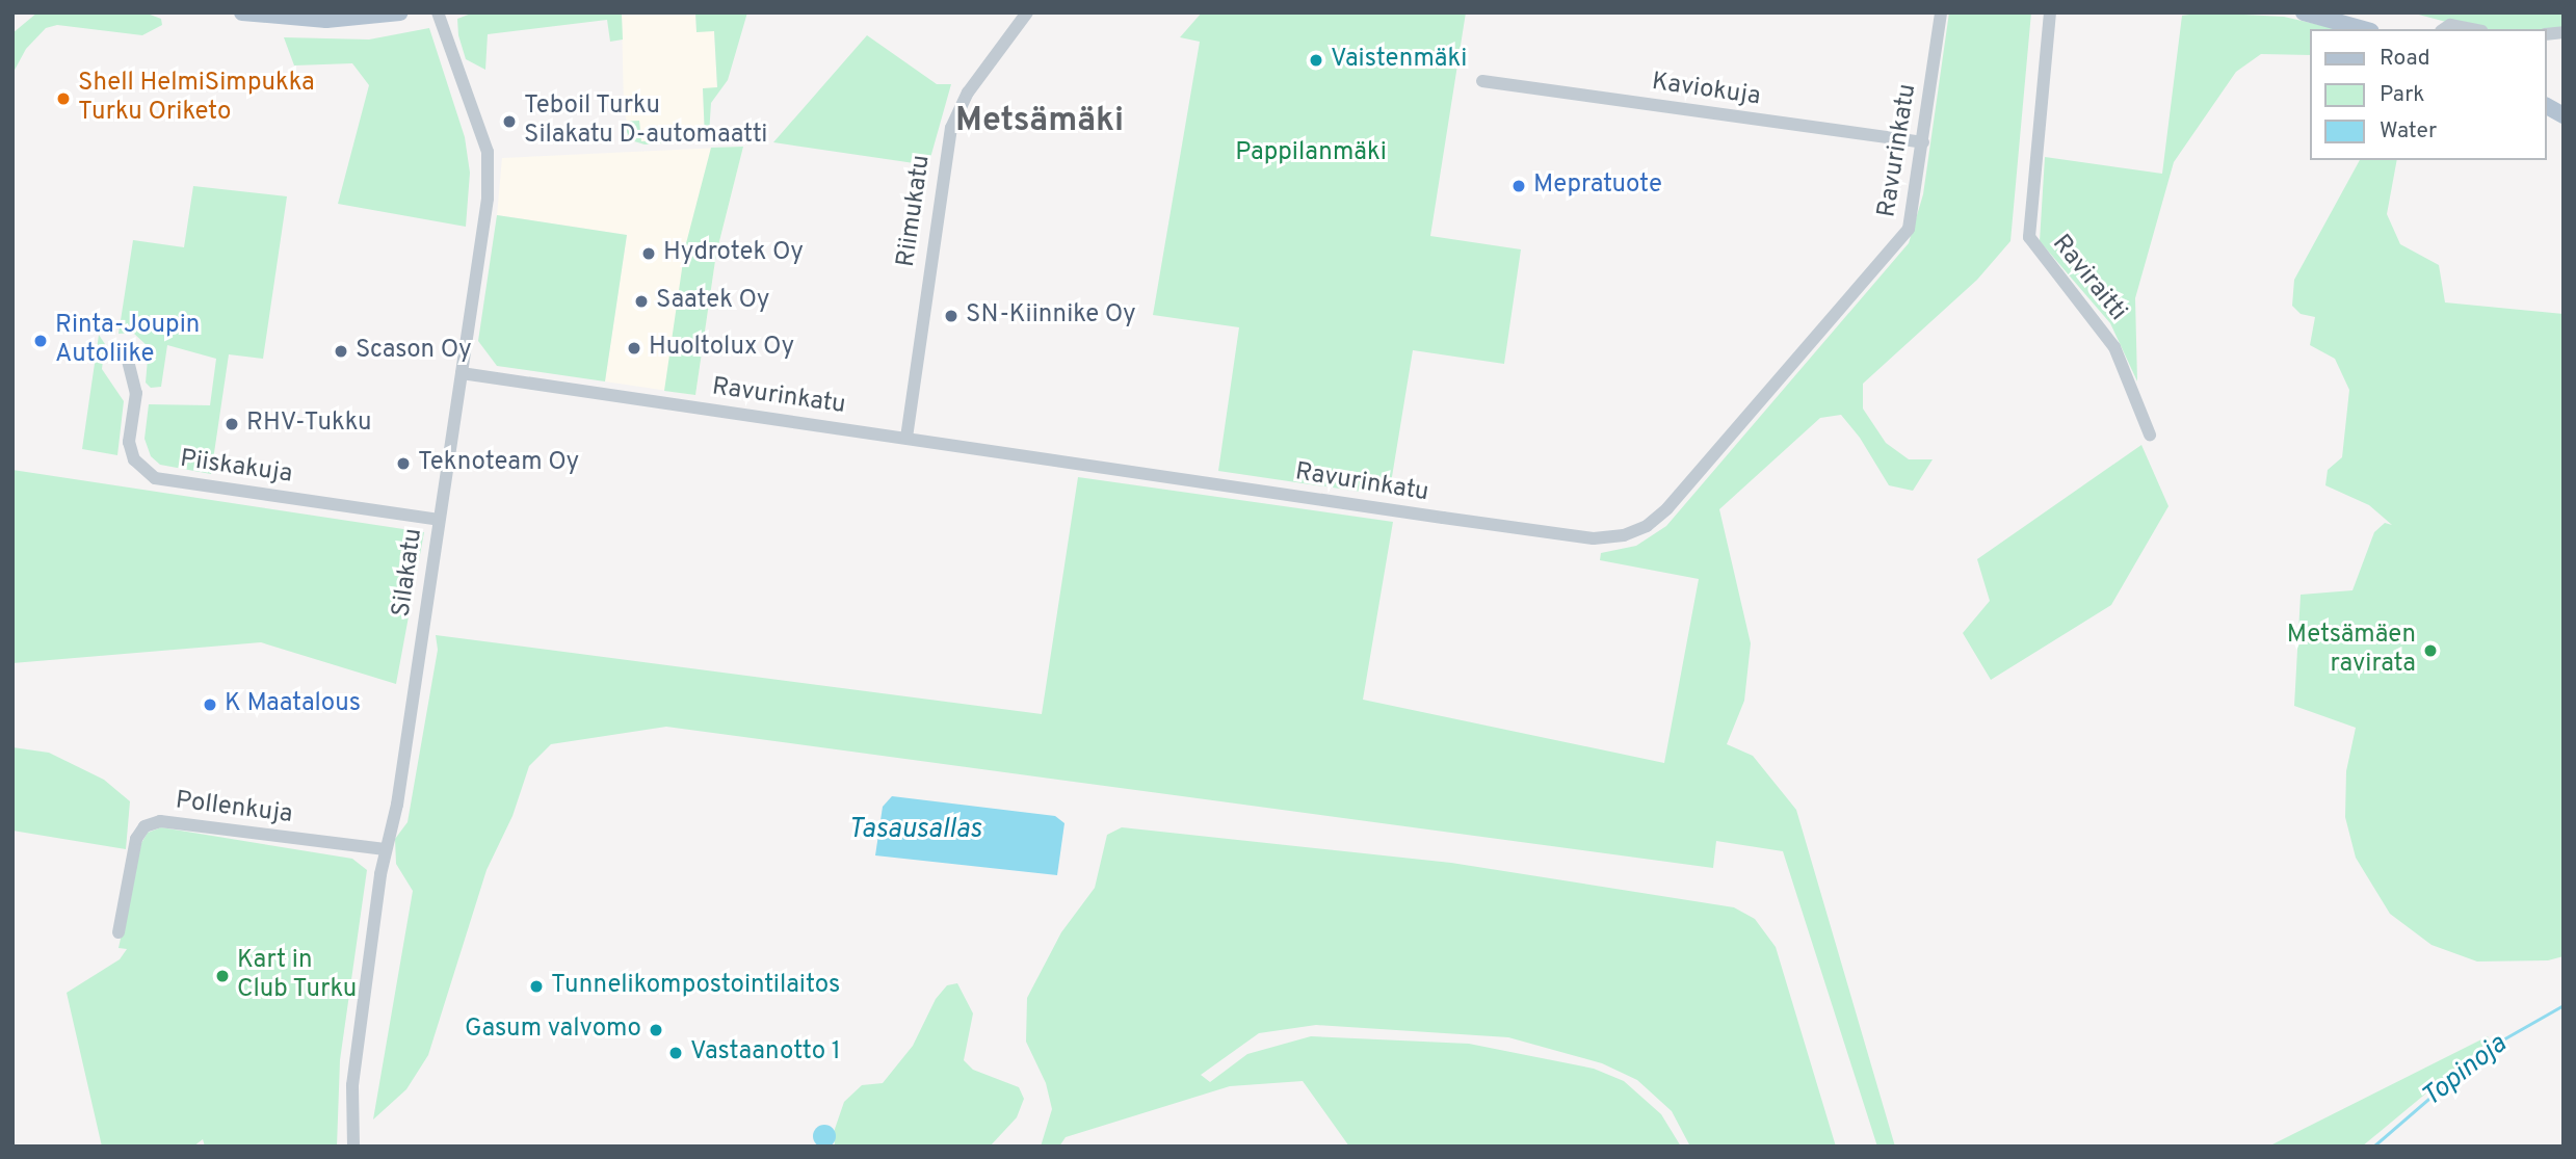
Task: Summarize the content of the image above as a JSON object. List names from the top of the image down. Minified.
{"streets":{"street":["Kaviokuja","Ravurinkatu","Riimukatu","Raviraitti","Piiskakuja","Silakatu","Pollenkuja"]},"crossings":[["Kaviokuja","Ravurinkatu"],["Ravurinkatu","Riimukatu"],["Ravurinkatu","Silakatu"],["Piiskakuja","Silakatu"],["Silakatu","Pollenkuja"]],"districts":["Metsämäki"],"water":["Tasausallas","Topinoja"],"parks":["Pappilanmäki"],"places":["Vaistenmäki","Shell HelmiSimpukka Turku Oriketo","Teboil Turku Silakatu D-automaatti","Mepratuote","Hydrotek Oy","Saatek Oy","SN-Kiinnike Oy","Rinta-Joupin Autoliike","Huoltolux Oy","Scason Oy","RHV-Tukku","Teknoteam Oy","Metsämäen ravirata","K Maatalous","Kart in Club Turku","Tunnelikompostointilaitos","Gasum valvomo","Vastaanotto 1"],"legend":["Road","Park","Water"]}
